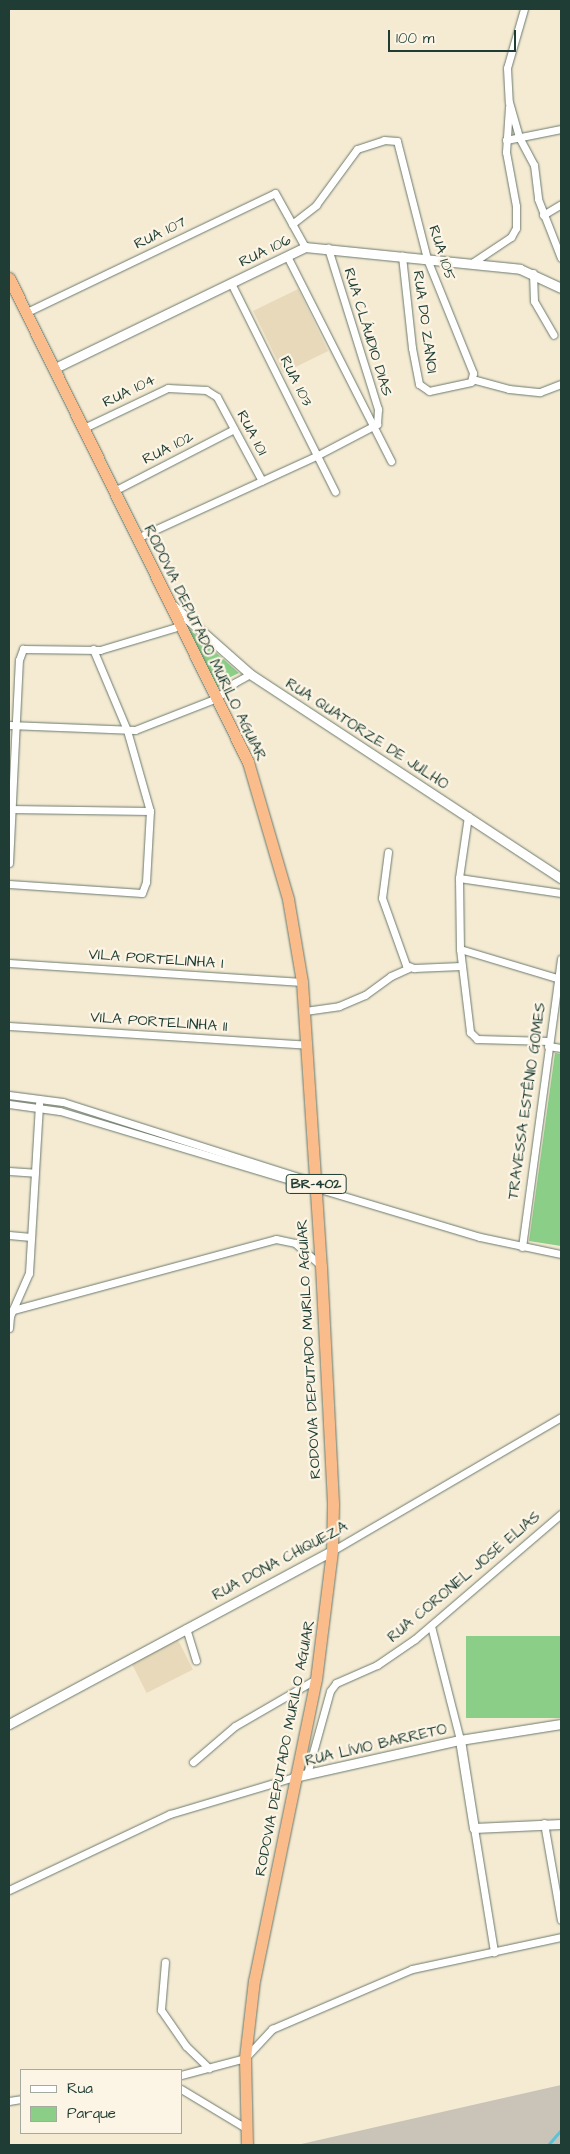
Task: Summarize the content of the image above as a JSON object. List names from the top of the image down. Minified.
{"streets":{"highway":["RODOVIA DEPUTADO MURILO AGUIAR","BR-402"],"street":["RUA 107","RUA 106","RUA 105","RUA DO ZANOI","RUA CLÁUDIO DIAS","RUA 103","RUA 104","RUA 101","RUA 102","RUA QUATORZE DE JULHO","VILA PORTELINHA I","VILA PORTELINHA II","TRAVESSA ESTÊNIO GOMES","RUA DONA CHIQUEZA","RUA CORONEL JOSÉ ELIAS","RUA LÍVIO BARRETO"]},"crossings":[["RUA 107","RUA 106"],["RUA 107","RUA 105"],["RUA 107","RODOVIA DEPUTADO MURILO AGUIAR"],["RUA 106","RUA 105"],["RUA 106","RUA DO ZANOI"],["RUA 106","RUA CLÁUDIO DIAS"],["RUA 106","RUA 103"],["RUA 106","RODOVIA DEPUTADO MURILO AGUIAR"],["RUA 105","RUA DO ZANOI"],["RUA 104","RUA 101"],["RUA 104","RODOVIA DEPUTADO MURILO AGUIAR"],["RUA 101","RUA 102"],["RUA 102","RODOVIA DEPUTADO MURILO AGUIAR"],["RODOVIA DEPUTADO MURILO AGUIAR","RUA QUATORZE DE JULHO"],["RODOVIA DEPUTADO MURILO AGUIAR","VILA PORTELINHA I"],["RODOVIA DEPUTADO MURILO AGUIAR","VILA PORTELINHA II"],["RODOVIA DEPUTADO MURILO AGUIAR","RUA DONA CHIQUEZA"],["RODOVIA DEPUTADO MURILO AGUIAR","RUA LÍVIO BARRETO"],["RUA CORONEL JOSÉ ELIAS","RUA LÍVIO BARRETO"]],"legend":["Rua","Parque"],"scale_bar":"100 m"}
